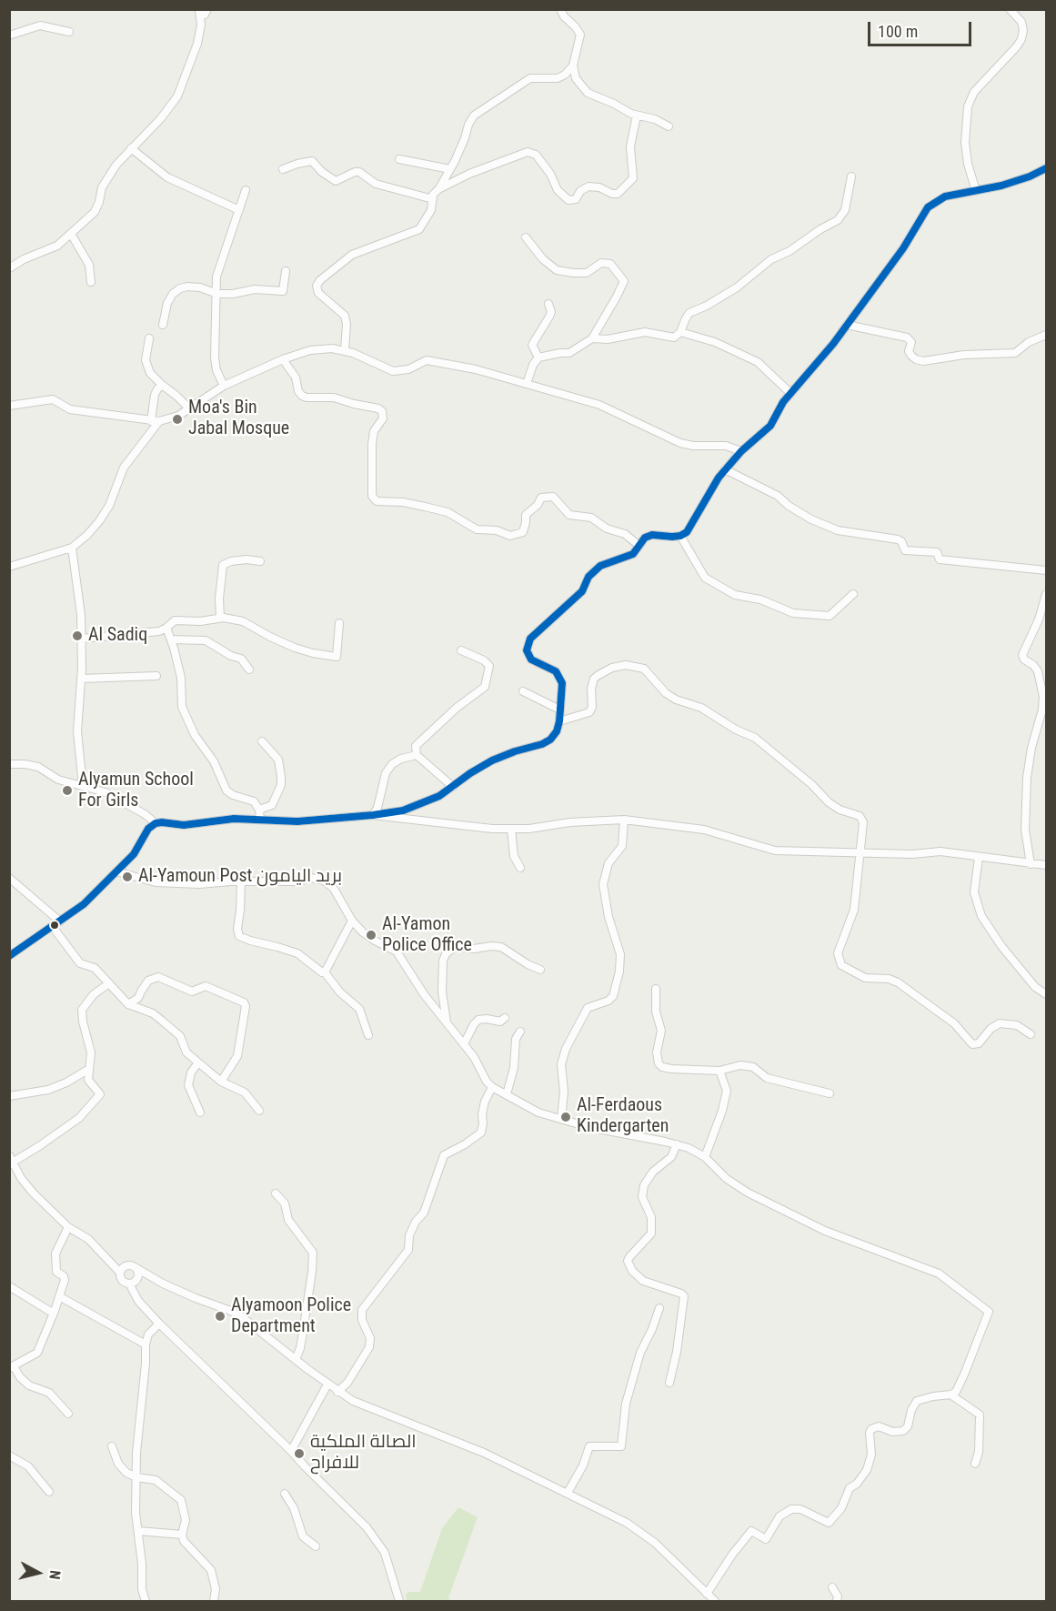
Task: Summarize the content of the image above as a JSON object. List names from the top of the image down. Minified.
{"places":["Moa's Bin Jabal Mosque","Al Sadiq","Alyamun School For Girls","Al-Yamoun Post بريد اليامون","Al-Yamon Police Office","Al-Ferdaous Kindergarten","Alyamoon Police Department","الصالة الملكية للافراح"],"scale_bar":"100 m","north":"right"}
